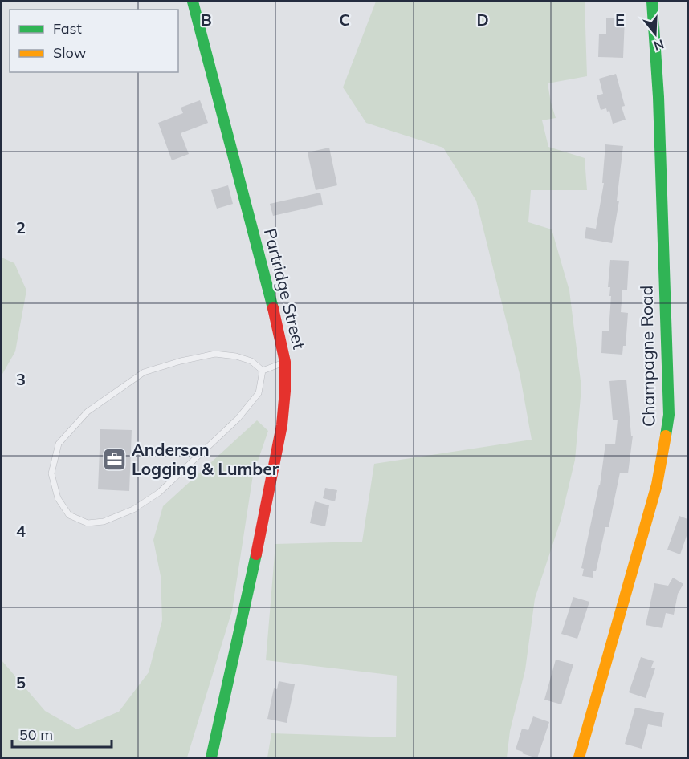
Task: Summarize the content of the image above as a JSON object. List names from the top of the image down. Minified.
{"streets":{"street":["Partridge Street","Champagne Road"]},"places":{"office":["Anderson Logging & Lumber"]},"legend":["Fast","Slow"],"scale_bar":"50 m","north":"bottom","grid":{"columns":["B","C","D","E"],"rows":["2","3","4","5"]}}
